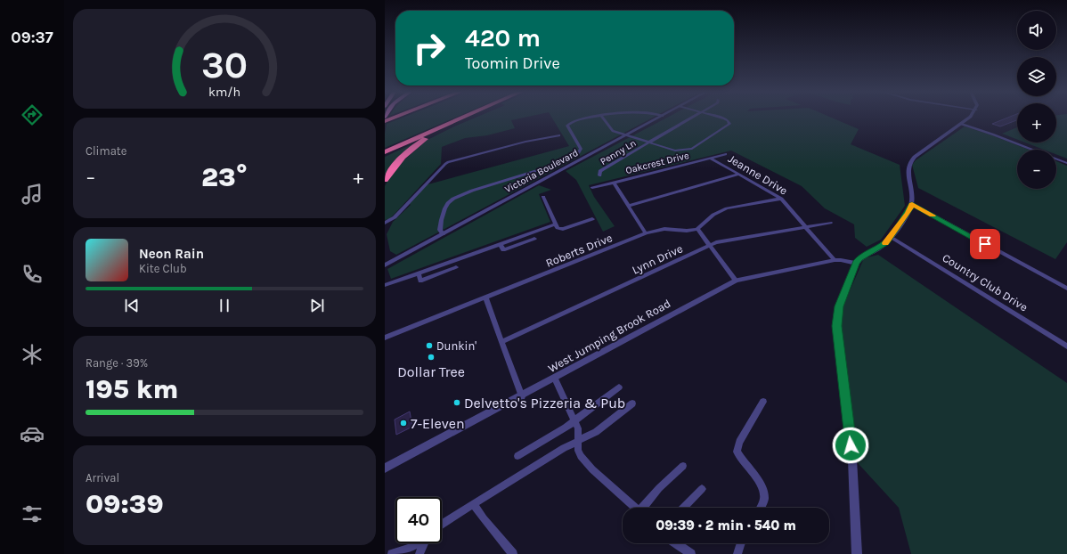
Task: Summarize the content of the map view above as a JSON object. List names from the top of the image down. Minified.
{"streets":{"street":["Penny Ln","Oakcrest Drive","Victoria Boulevard","Jeanne Drive","Roberts Drive","Lynn Drive","Country Club Drive","West Jumping Brook Road"]},"crossings":[["Oakcrest Drive","Jeanne Drive"],["Jeanne Drive","Lynn Drive"],["Jeanne Drive","West Jumping Brook Road"]],"places":["Dunkin'","Dollar Tree","Delvetto's Pizzeria & Pub","7-Eleven"],"page":{"tabs":"09:37","map_buttons":["+","−"],"turn":["420 m","Toomin Drive"],"tile":["Climate",["Range · 39%","195 km"],["Arrival","09:39"]],"heat":["−","23°","+"],"song":["Neon Rain","Kite Club"],"limit":"40","trip":"09:39 · 2 min · 540 m","gauge":["30","km/h"]}}
